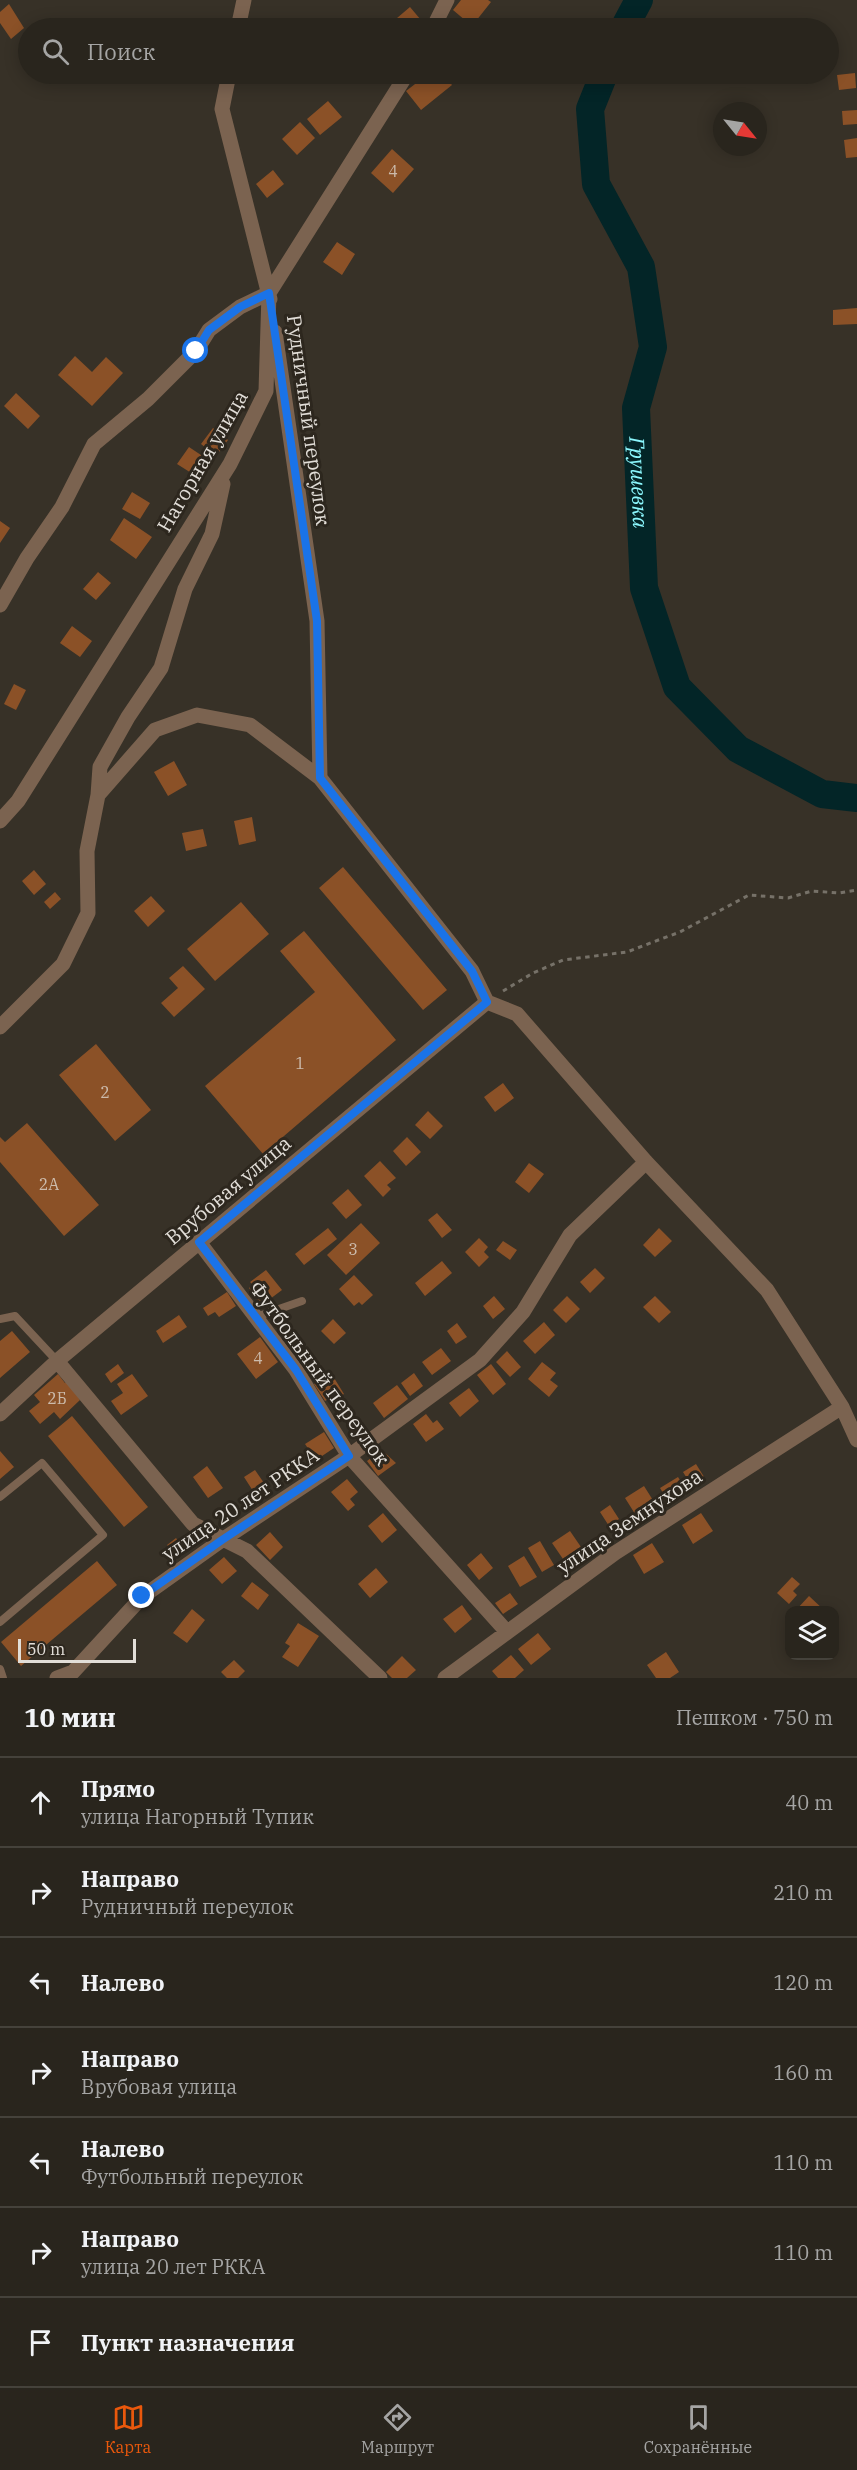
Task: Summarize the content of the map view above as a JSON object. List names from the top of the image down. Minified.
{"streets":{"street":["Рудничный переулок","Нагорная улица","Врубовая улица","Футбольный переулок","улица 20 лет РККА","улица Земнухова"]},"crossings":[["Рудничный переулок","Нагорная улица"],["Врубовая улица","Футбольный переулок"],["Футбольный переулок","улица 20 лет РККА"],["Футбольный переулок","улица Земнухова"]],"water":["Грушевка"],"house_numbers":["4","1","2","2А","3","4","2Б"],"scale_bar":"50 m","north":"bottom right","page":{"search":"Поиск","scale":"50 m","heading":["10 мин","Пешком · 750 m"],"list":[["Прямо","улица Нагорный Тупик","40 m"],["Направо","Рудничный переулок","210 m"],["Налево","120 m"],["Направо","Врубовая улица","160 m"],["Налево","Футбольный переулок","110 m"],["Направо","улица 20 лет РККА","110 m"],"Пункт назначения"],"nav":["Карта","Маршрут","Сохранённые"]}}
